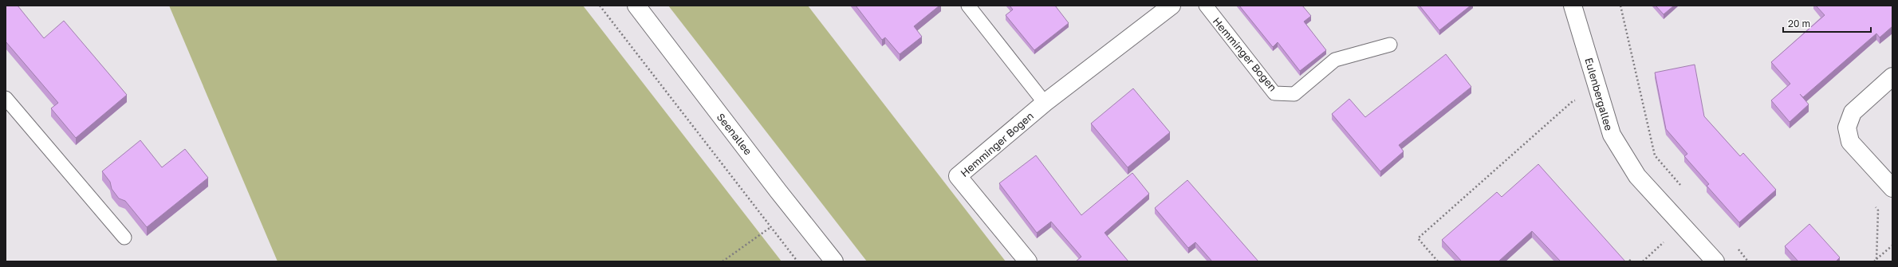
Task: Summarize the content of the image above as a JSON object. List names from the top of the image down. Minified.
{"streets":{"street":["Hemminger Bogen","Eulenbergallee","Seenallee"]},"scale_bar":"20 m"}
